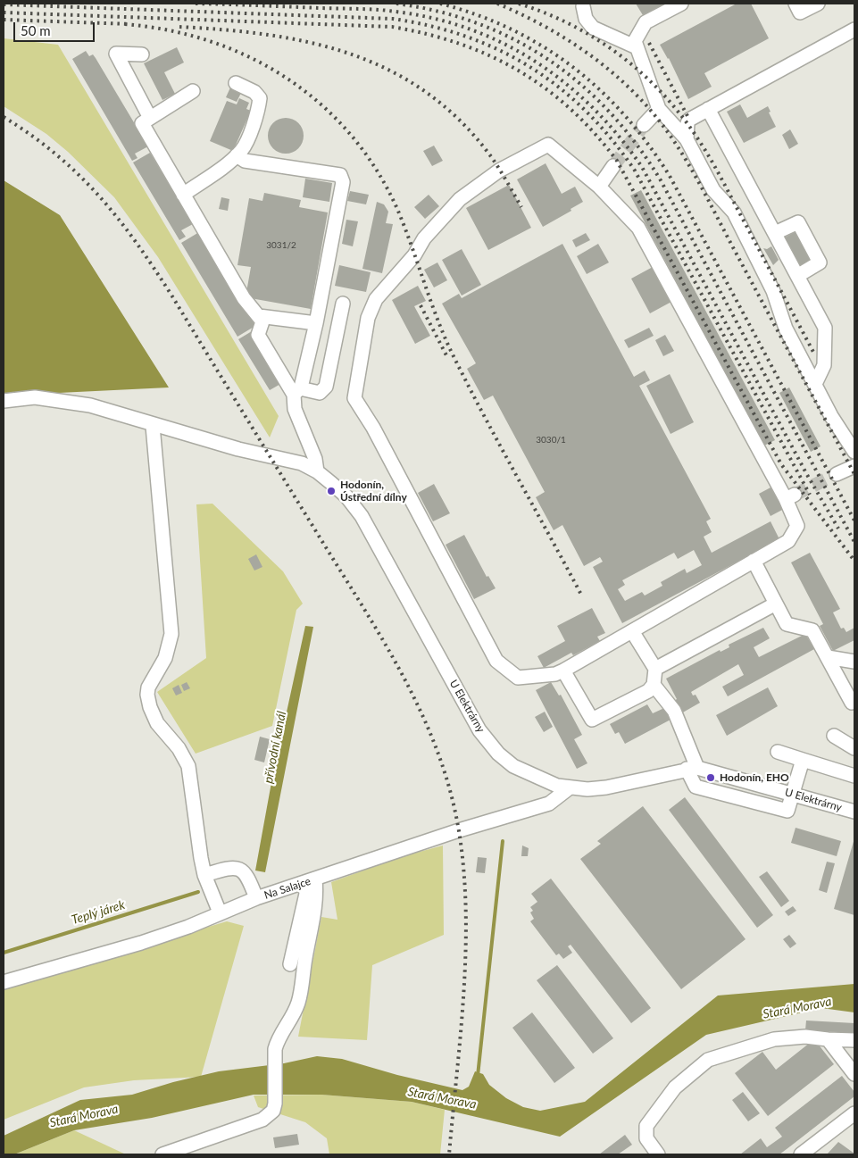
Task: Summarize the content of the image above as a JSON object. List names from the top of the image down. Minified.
{"streets":{"street":["U Elektrárny","Na Salajce"]},"crossings":[["U Elektrárny","Na Salajce"]],"water":["přívodní kanál","Teplý járek","Stará Morava"],"places":["Hodonín, Ústřední dílny","Hodonín, EHO"],"house_numbers":["3031/2","3030/1"],"scale_bar":"50 m"}
